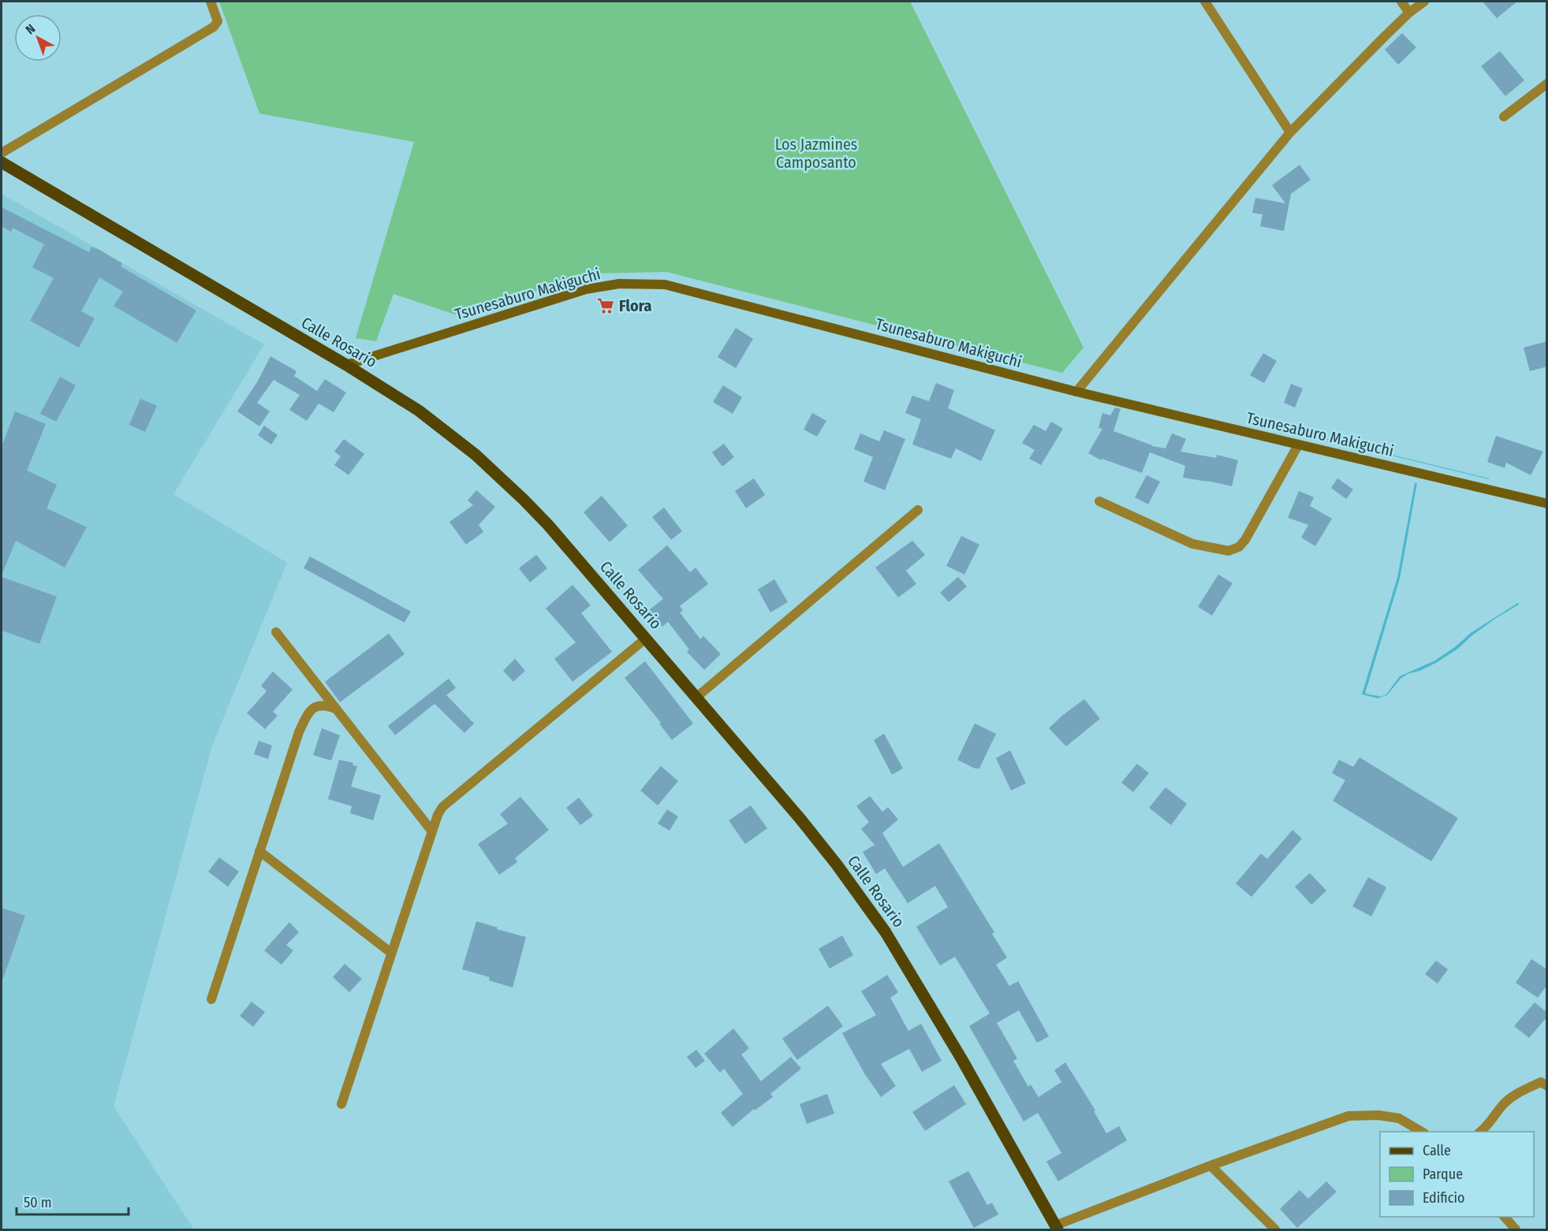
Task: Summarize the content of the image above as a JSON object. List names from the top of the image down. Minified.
{"streets":{"main road":["Calle Rosario"],"street":["Tsunesaburo Makiguchi"]},"crossings":[["Tsunesaburo Makiguchi","Calle Rosario"]],"parks":["Los Jazmines Camposanto"],"places":{"supermarket":["Flora"]},"legend":["Calle","Parque","Edificio"],"scale_bar":"50 m","north":"top left"}
